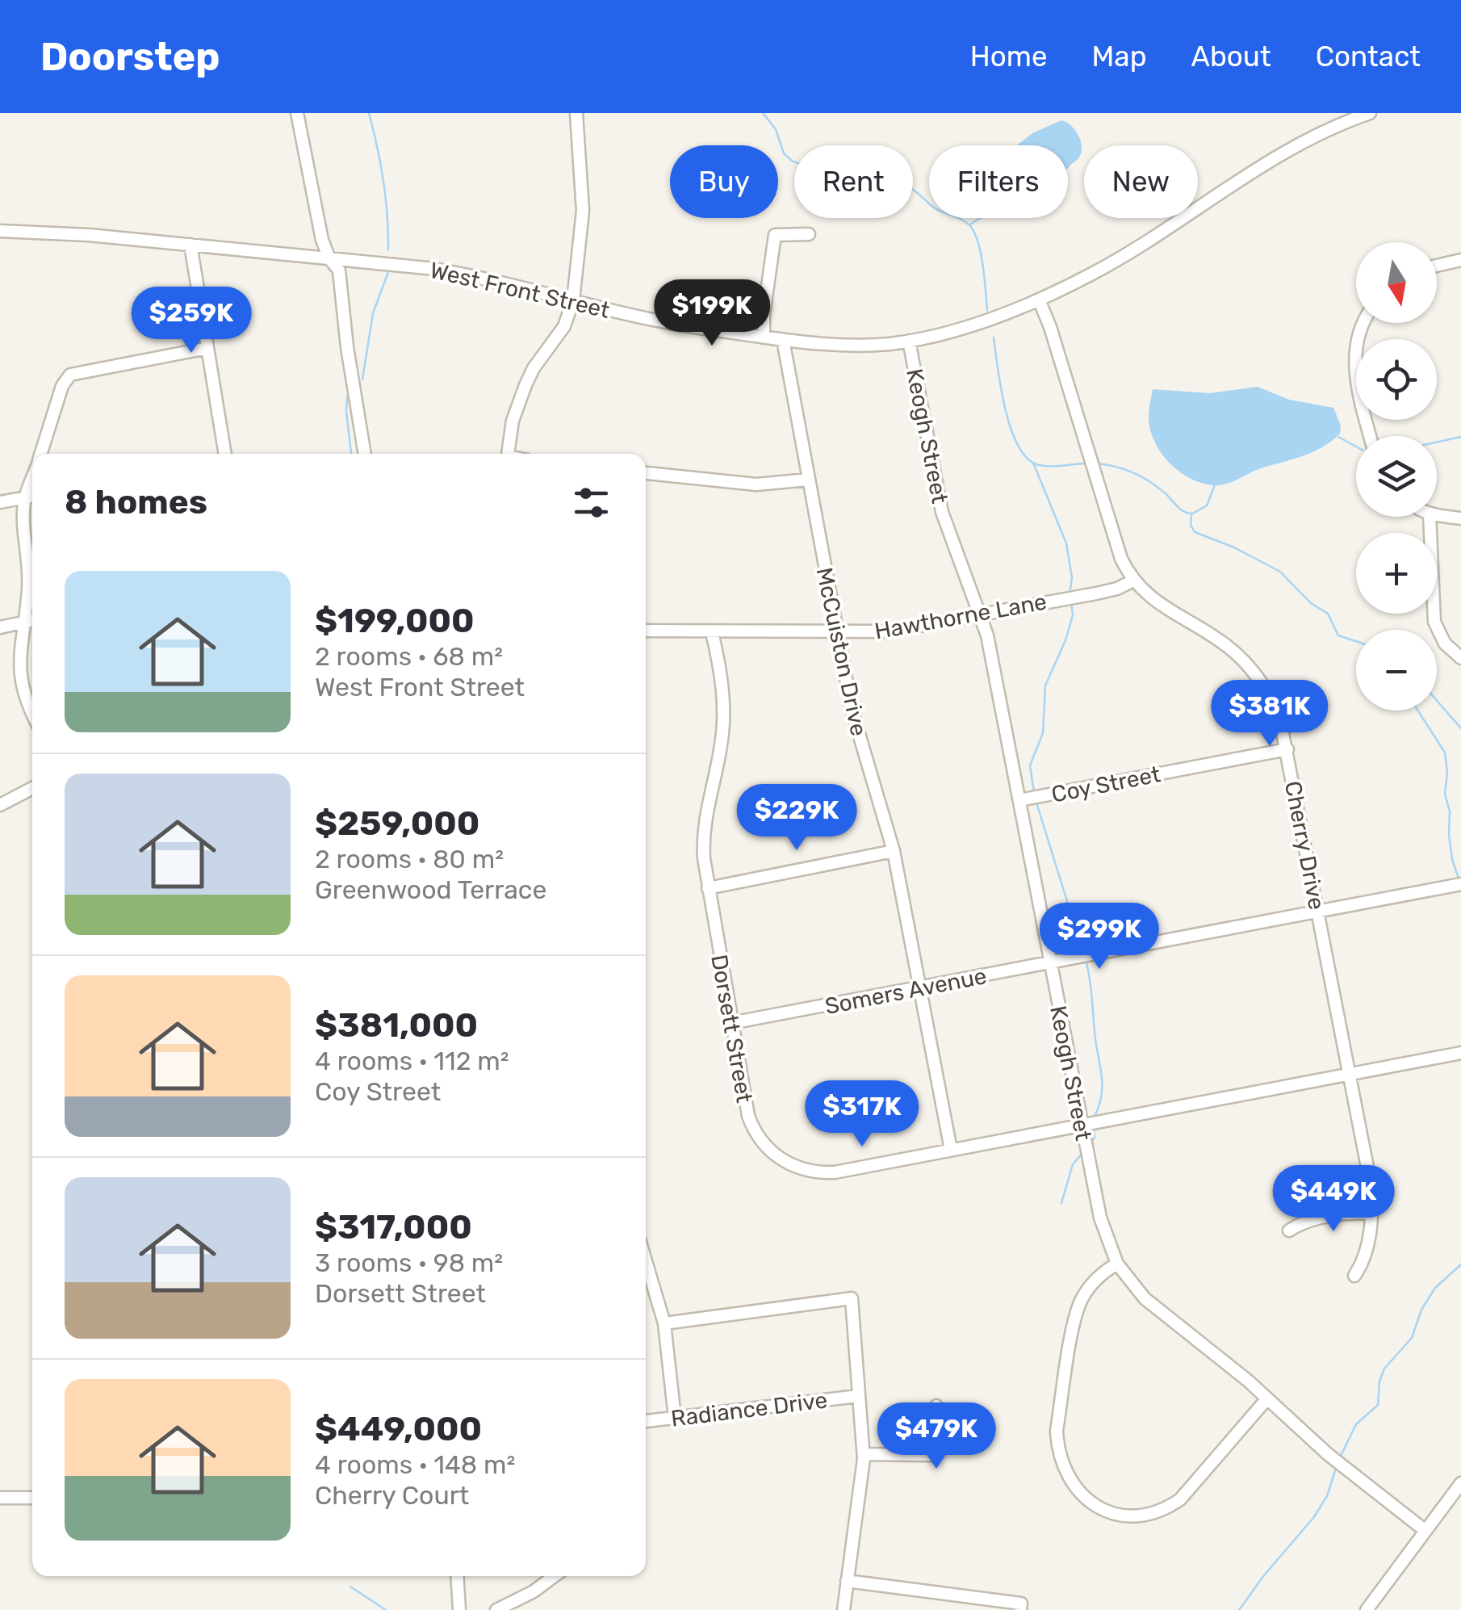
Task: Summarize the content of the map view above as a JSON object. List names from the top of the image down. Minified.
{"streets":{"street":["West Front Street","Keogh Street","Hawthorne Lane","McCuiston Drive","Coy Street","Cherry Drive","Somers Avenue","Dorsett Street","Radiance Drive"]},"crossings":[["West Front Street","Keogh Street"],["West Front Street","McCuiston Drive"],["West Front Street","Cherry Drive"],["Keogh Street","Hawthorne Lane"],["Keogh Street","Coy Street"],["Keogh Street","Somers Avenue"],["Keogh Street","Dorsett Street"],["Hawthorne Lane","McCuiston Drive"],["Hawthorne Lane","Cherry Drive"],["Hawthorne Lane","Dorsett Street"],["McCuiston Drive","Somers Avenue"],["McCuiston Drive","Dorsett Street"],["Coy Street","Cherry Drive"],["Cherry Drive","Somers Avenue"],["Cherry Drive","Dorsett Street"],["Somers Avenue","Dorsett Street"]],"north":"bottom","page":{"header":"Doorstep","nav":["Home","Map","About","Contact"],"chip":["Buy","Rent","Filters","New"],"map_buttons":["+","−"],"price":["$199K","$259K","$381K","$229K","$299K","$317K","$449K","$479K"],"heading":"8 homes","list":[{"name":"$199,000","note":"2 rooms · 68 m² · West Front Street"},{"name":"$259,000","note":"2 rooms · 80 m² · Greenwood Terrace"},{"name":"$381,000","note":"4 rooms · 112 m² · Coy Street"},{"name":"$317,000","note":"3 rooms · 98 m² · Dorsett Street"},{"name":"$449,000","note":"4 rooms · 148 m² · Cherry Court"}]}}
